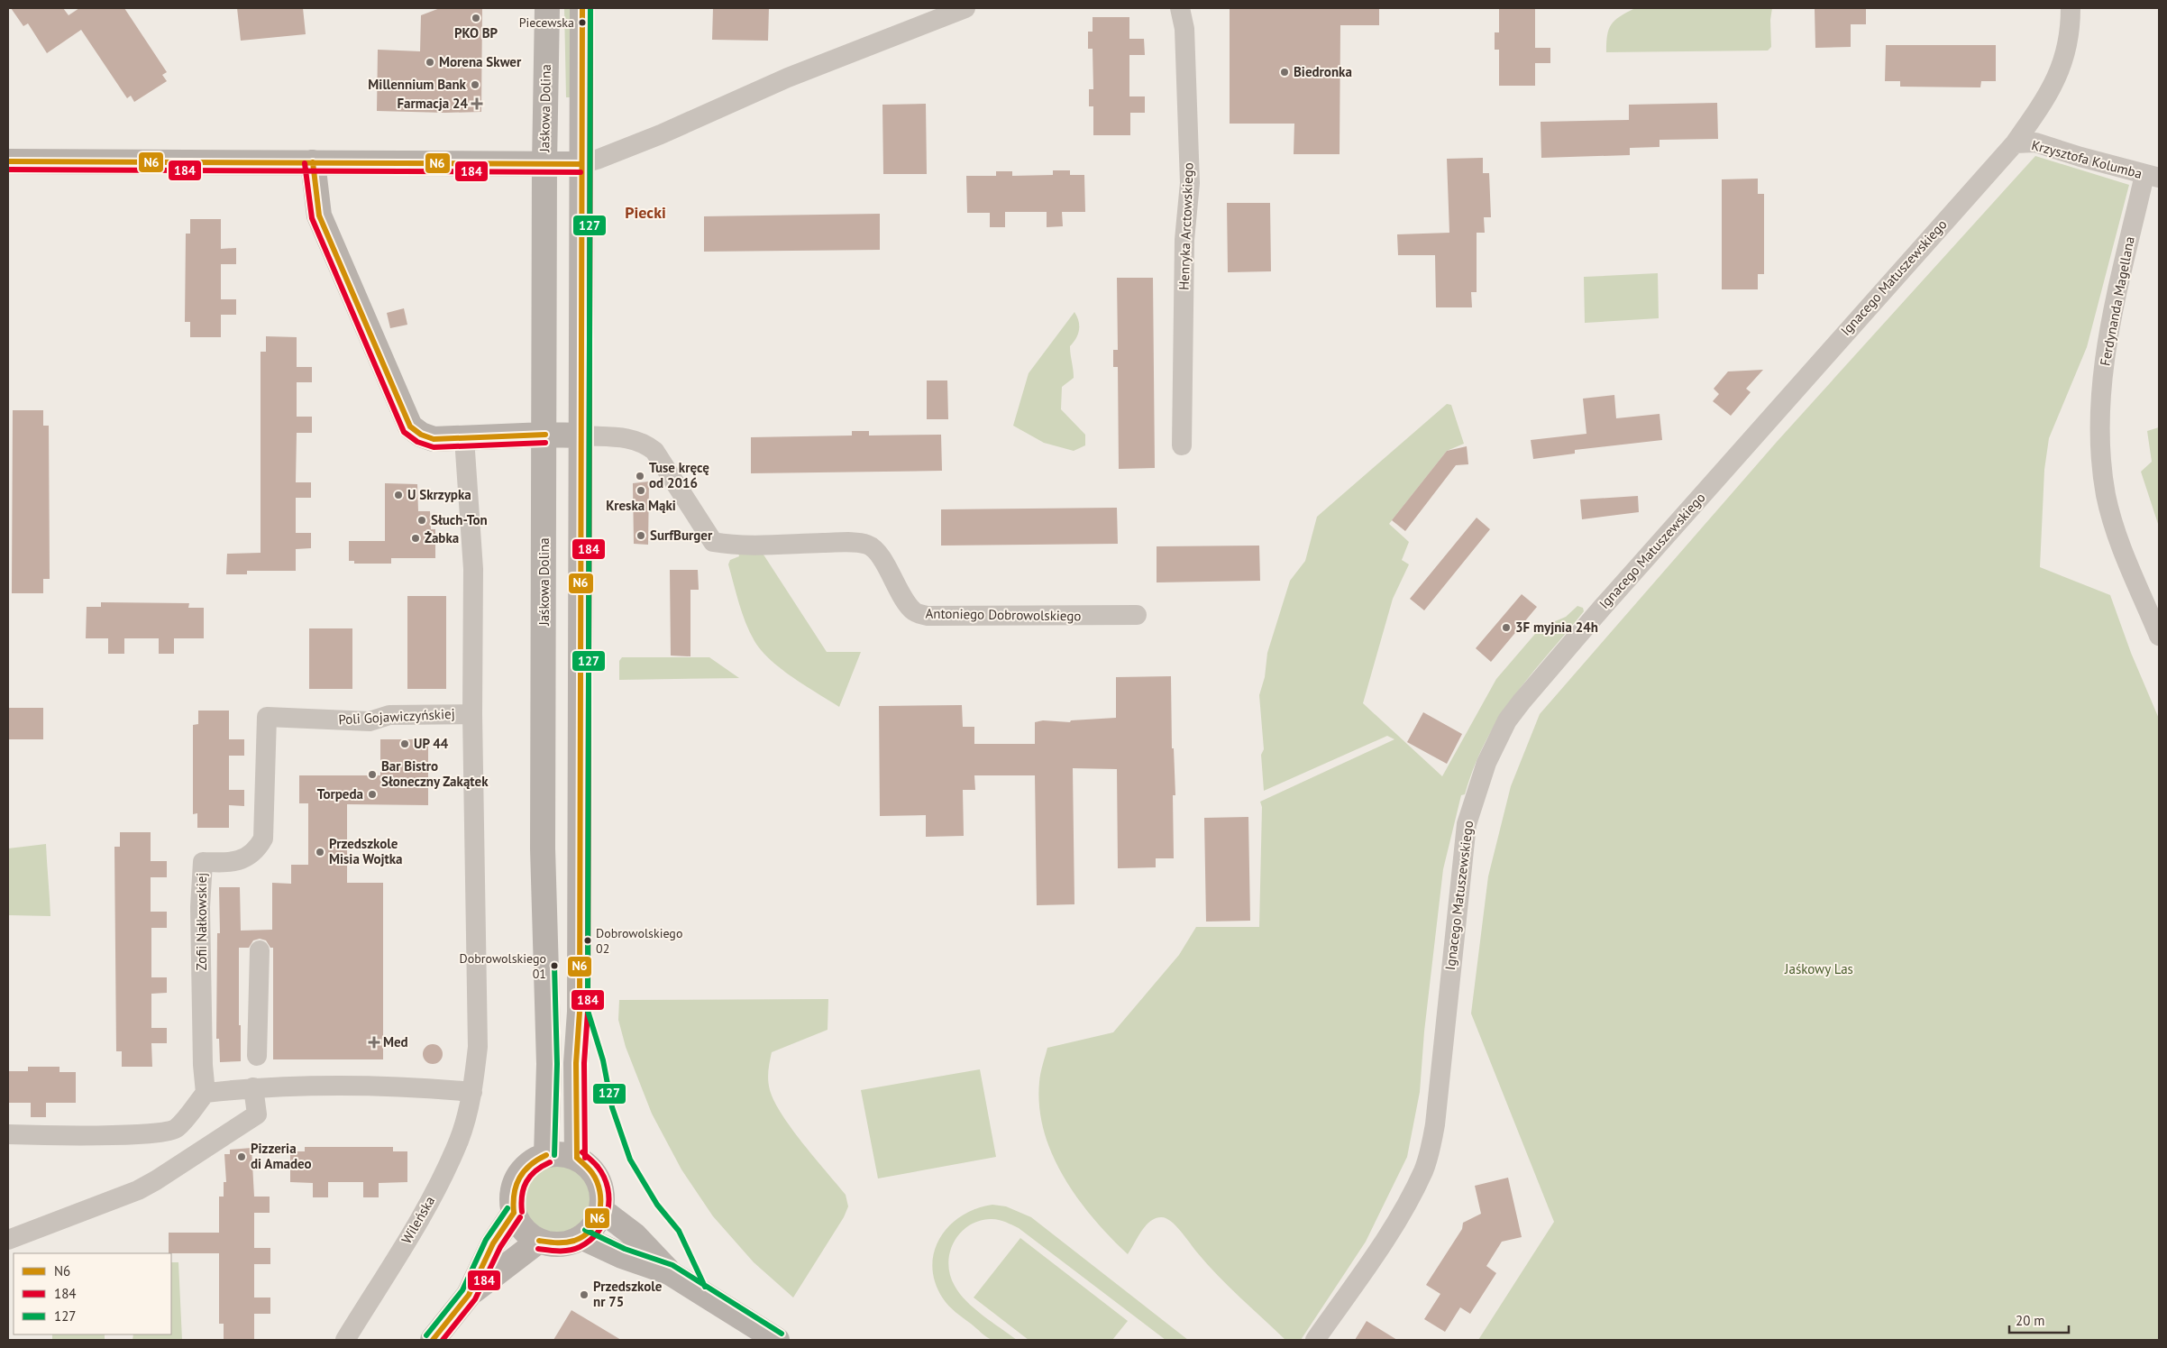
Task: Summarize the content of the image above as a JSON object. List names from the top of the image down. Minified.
{"streets":{"street":["Jaśkowa Dolina","Krzysztofa Kolumba","Henryka Arctowskiego","Ignacego Matuszewskiego","Ferdynanda Magellana","Antoniego Dobrowolskiego","Poli Gojawiczyńskiej","Zofii Nałkowskiej","Wileńska"]},"crossings":[["Krzysztofa Kolumba","Ignacego Matuszewskiego"],["Krzysztofa Kolumba","Ferdynanda Magellana"],["Poli Gojawiczyńskiej","Zofii Nałkowskiej"]],"districts":["Piecki"],"parks":["Jaśkowy Las"],"places":{"other":["PKO BP","Piecewska","Morena Skwer","Biedronka","Millennium Bank","Tuse kręcę od 2016","Kreska Mąki","U Skrzypka","Słuch-Ton","SurfBurger","Żabka","3F myjnia 24h","UP 44","Bar Bistro Słoneczny Zakątek","Torpeda","Przedszkole Misia Wojtka","Dobrowolskiego 02","Dobrowolskiego 01","Pizzeria di Amadeo","Przedszkole nr 75"],"health":["Farmacja 24","Med"]},"lines":["transit line N6","transit line 184","transit line 127"],"legend":["N6","184","127"],"scale_bar":"20 m"}
